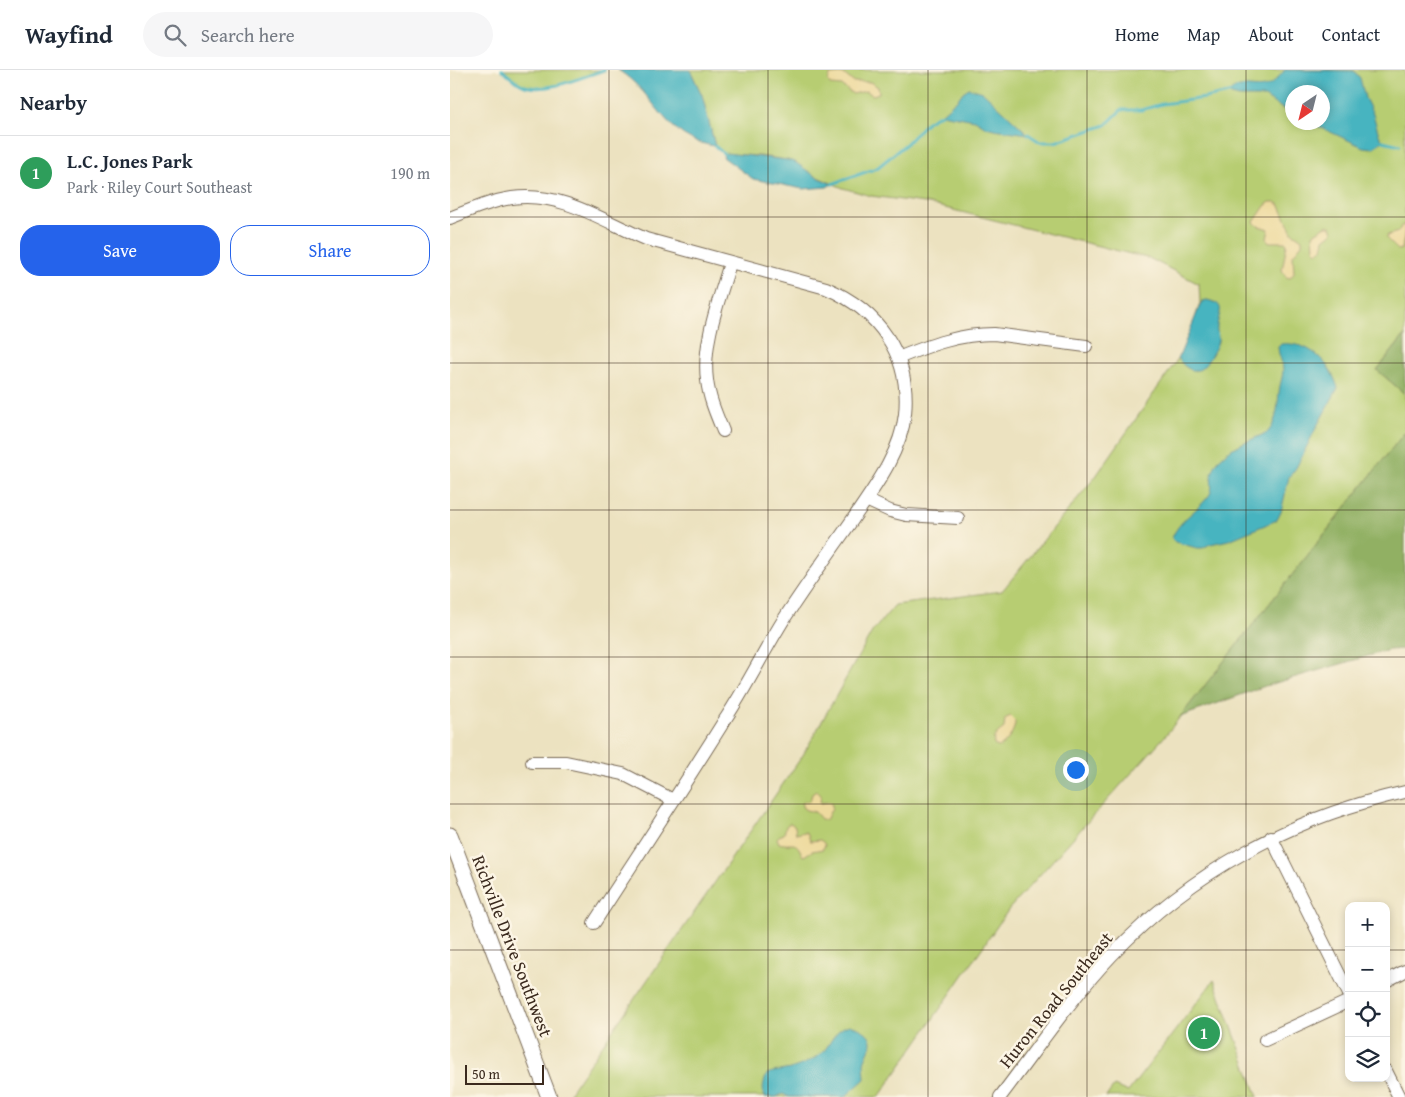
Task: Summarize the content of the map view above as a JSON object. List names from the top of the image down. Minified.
{"streets":{"main road":["Richville Drive Southwest"],"street":["Huron Road Southeast"]},"scale_bar":"50 m","north":"bottom left","page":{"header":"Wayfind","search":"Search here","nav":["Home","Map","About","Contact"],"heading":"Nearby","list":[{"mark":"1","name":"L.C. Jones Park","note":"Park · Riley Court Southeast","value":"190 m"}],"buttons":["Save","Share"],"map_buttons":["+","−"],"pins":"1","scale":"50 m"}}
